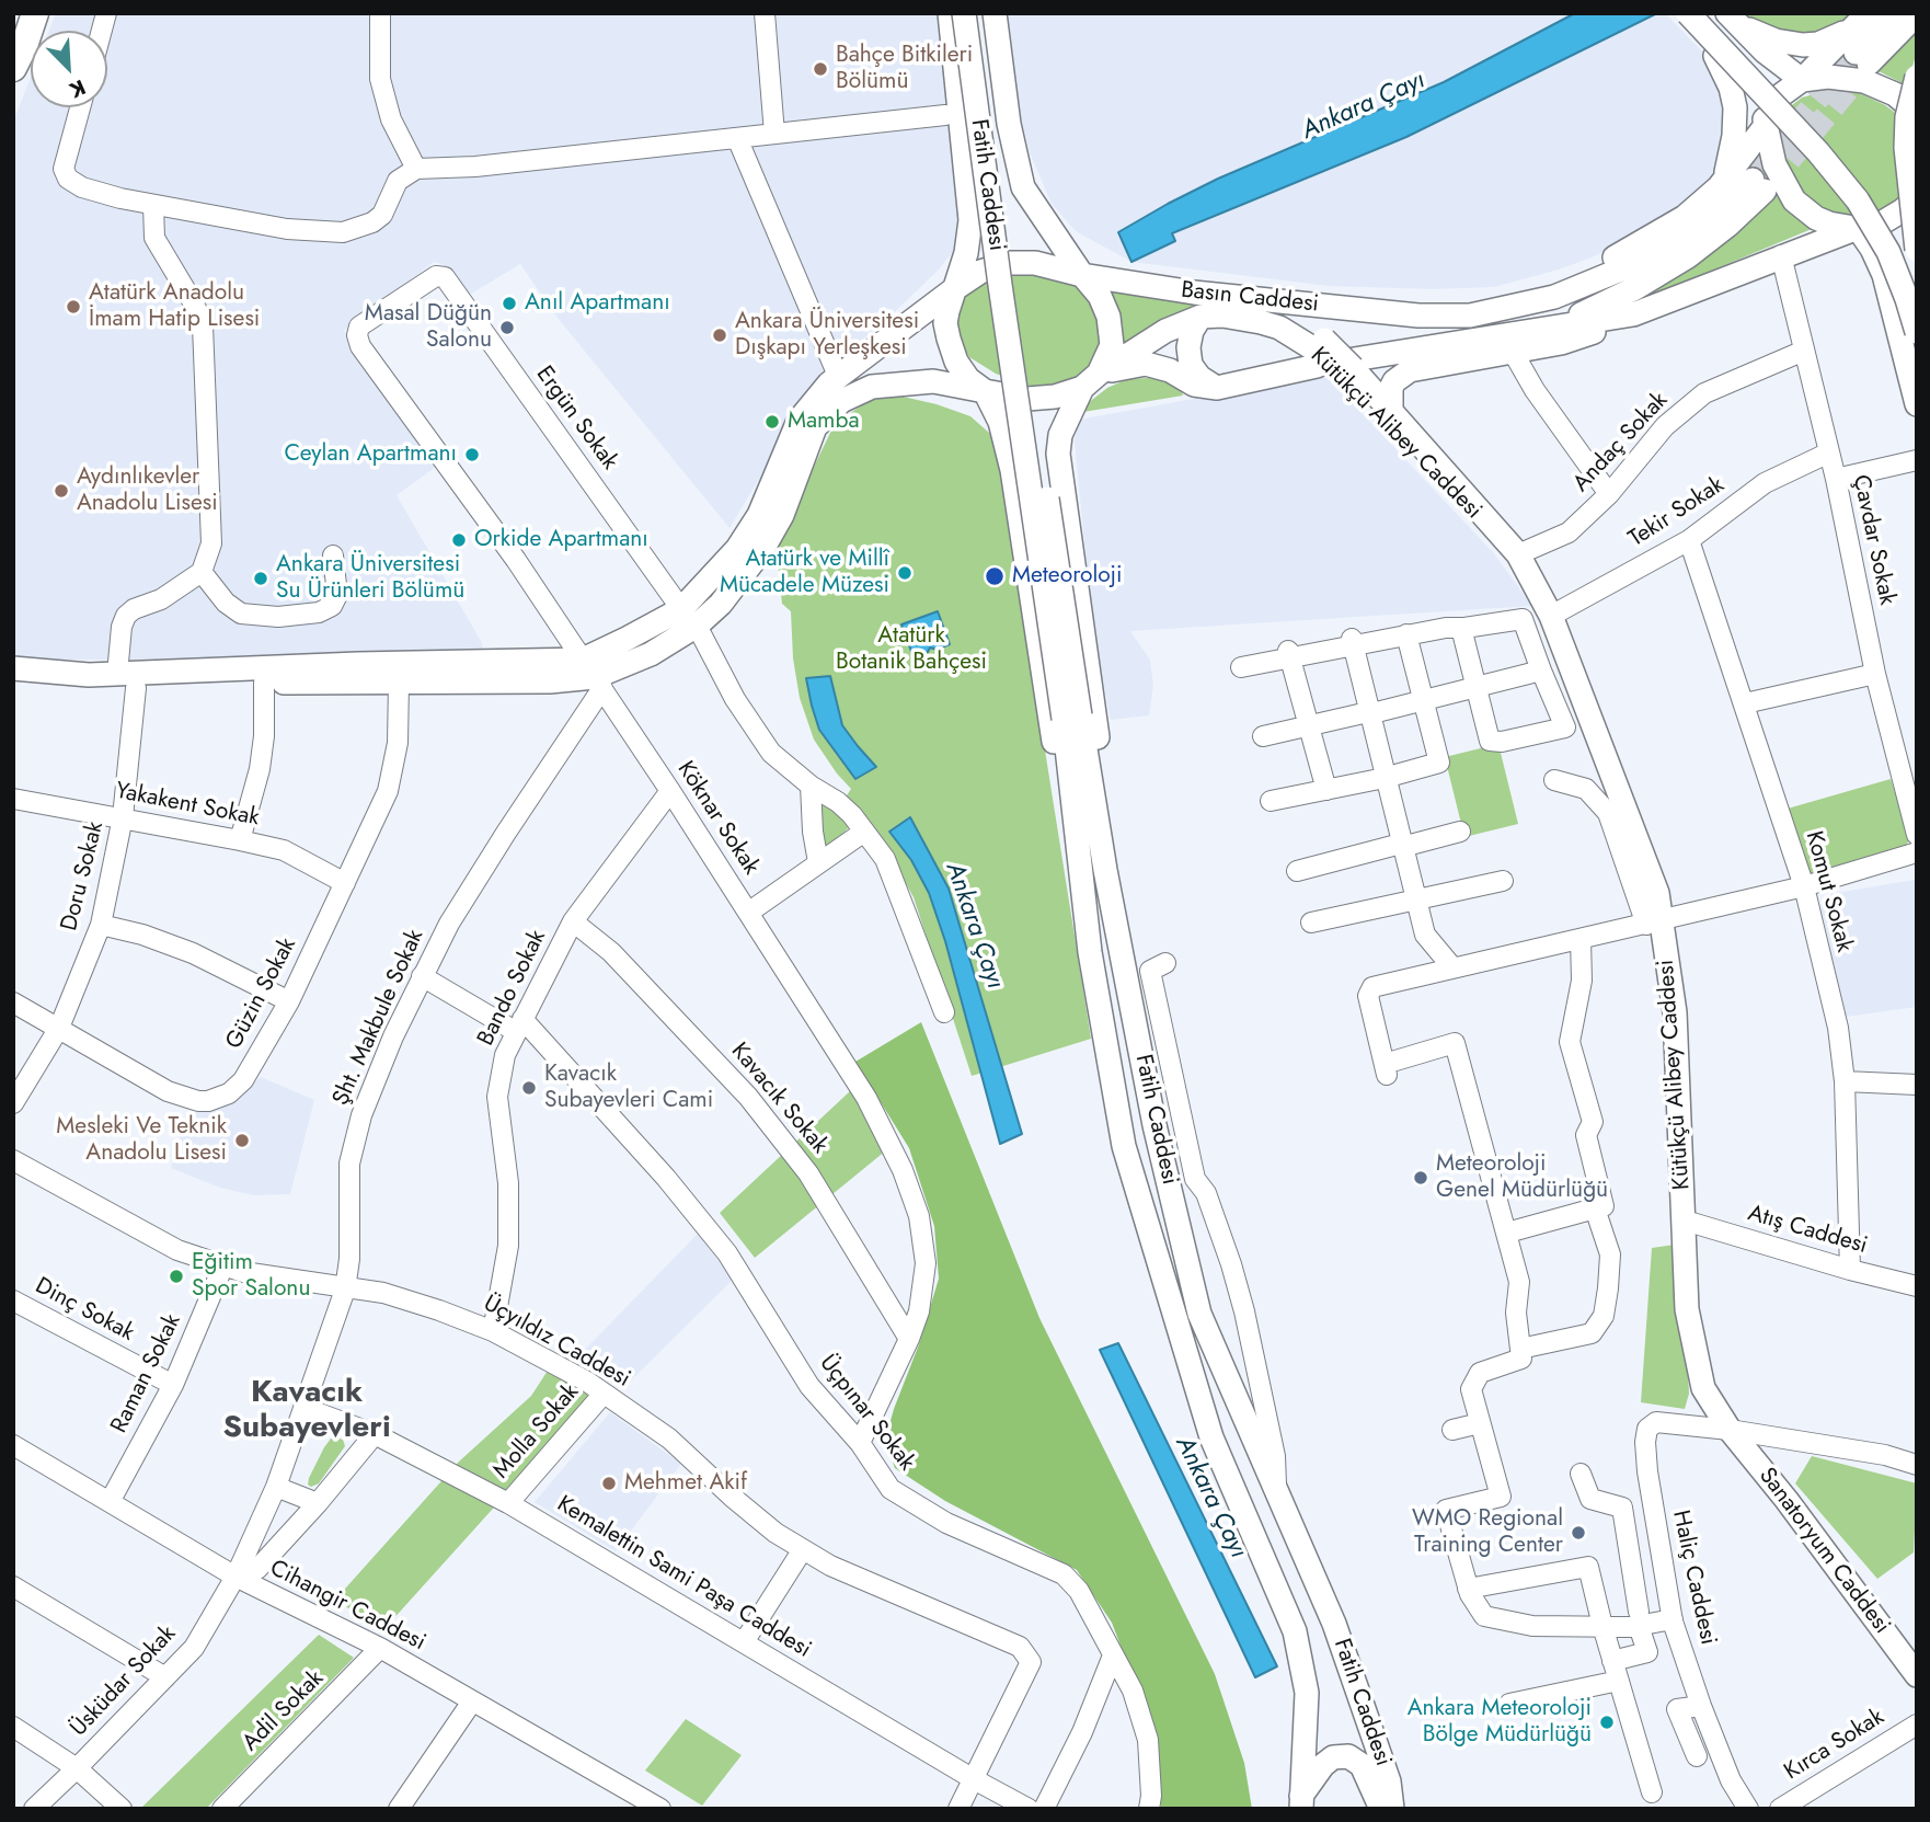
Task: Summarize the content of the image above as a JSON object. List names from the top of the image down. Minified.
{"streets":{"main road":["Fatih Caddesi","Basın Caddesi","Kütükçü Alibey Caddesi","Sanatoryum Caddesi"],"street":["Ergün Sokak","Andaç Sokak","Tekir Sokak","Çavdar Sokak","Yakakent Sokak","Köknar Sokak","Doru Sokak","Komut Sokak","Bando Sokak","Güzin Sokak","Şht. Makbule Sokak","Kavacık Sokak","Atış Caddesi","Dinç Sokak","Üçyıldız Caddesi","Raman Sokak","Üçpınar Sokak","Molla Sokak","Kemalettin Sami Paşa Caddesi","Haliç Caddesi","Cihangir Caddesi","Üsküdar Sokak","Adil Sokak","Kırca Sokak"]},"crossings":[["Fatih Caddesi","Basın Caddesi"],["Fatih Caddesi","Ergün Sokak"],["Fatih Caddesi","Kütükçü Alibey Caddesi"],["Basın Caddesi","Kütükçü Alibey Caddesi"],["Ergün Sokak","Köknar Sokak"],["Kütükçü Alibey Caddesi","Andaç Sokak"],["Kütükçü Alibey Caddesi","Tekir Sokak"],["Kütükçü Alibey Caddesi","Atış Caddesi"],["Kütükçü Alibey Caddesi","Sanatoryum Caddesi"],["Kütükçü Alibey Caddesi","Haliç Caddesi"],["Andaç Sokak","Çavdar Sokak"],["Tekir Sokak","Çavdar Sokak"],["Tekir Sokak","Komut Sokak"],["Yakakent Sokak","Doru Sokak"],["Yakakent Sokak","Güzin Sokak"],["Köknar Sokak","Bando Sokak"],["Köknar Sokak","Şht. Makbule Sokak"],["Köknar Sokak","Kavacık Sokak"],["Köknar Sokak","Üçpınar Sokak"],["Doru Sokak","Güzin Sokak"],["Komut Sokak","Atış Caddesi"],["Bando Sokak","Kavacık Sokak"],["Bando Sokak","Üçyıldız Caddesi"],["Bando Sokak","Üçpınar Sokak"],["Şht. Makbule Sokak","Üçyıldız Caddesi"],["Şht. Makbule Sokak","Üçpınar Sokak"],["Şht. Makbule Sokak","Kemalettin Sami Paşa Caddesi"],["Şht. Makbule Sokak","Cihangir Caddesi"],["Şht. Makbule Sokak","Üsküdar Sokak"],["Dinç Sokak","Raman Sokak"],["Üçyıldız Caddesi","Raman Sokak"],["Üçyıldız Caddesi","Molla Sokak"],["Üçyıldız Caddesi","Kemalettin Sami Paşa Caddesi"],["Raman Sokak","Cihangir Caddesi"],["Molla Sokak","Kemalettin Sami Paşa Caddesi"],["Sanatoryum Caddesi","Haliç Caddesi"],["Cihangir Caddesi","Üsküdar Sokak"],["Cihangir Caddesi","Adil Sokak"]],"districts":["Kavacık Subayevleri"],"water":["Ankara Çayı"],"parks":["Atatürk Botanik Bahçesi"],"places":["Bahçe Bitkileri Bölümü","Anıl Apartmanı","Atatürk Anadolu İmam Hatip Lisesi","Masal Düğün Salonu","Ankara Üniversitesi Dışkapı Yerleşkesi","Mamba","Ceylan Apartmanı","Aydınlıkevler Anadolu Lisesi","Orkide Apartmanı","Atatürk ve Millî Mücadele Müzesi","Meteoroloji","Ankara Üniversitesi Su Ürünleri Bölümü","Kavacık Subayevleri Cami","Mesleki Ve Teknik Anadolu Lisesi","Meteoroloji Genel Müdürlüğü","Eğitim Spor Salonu","Mehmet Akif","WMO Regional Training Center","Ankara Meteoroloji Bölge Müdürlüğü"],"north":"bottom right"}
